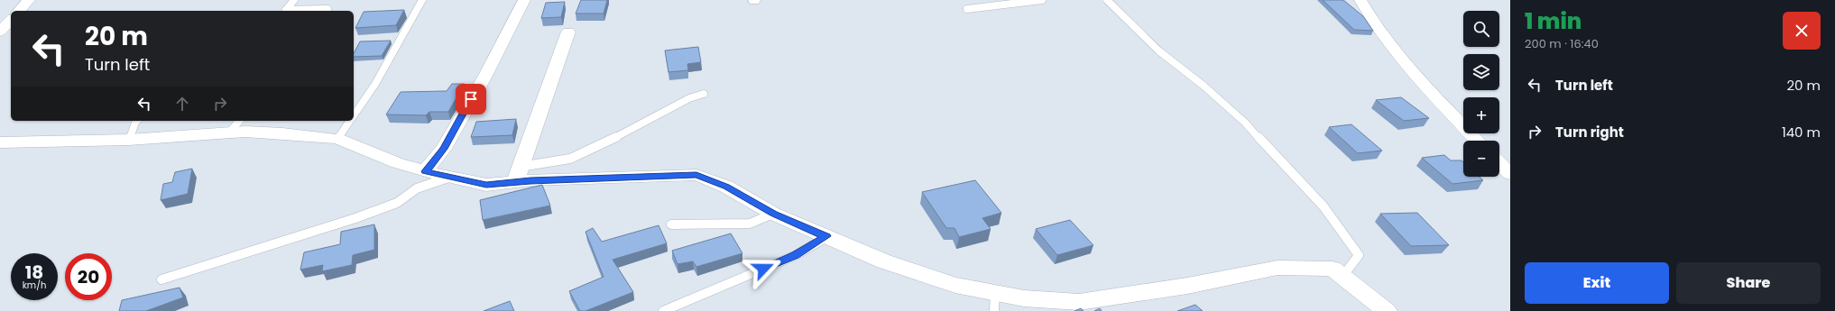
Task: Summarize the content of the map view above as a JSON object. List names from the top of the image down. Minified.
{"page":{"heading":["1 min","200 m · 16:40"],"map_buttons":["+","−"],"turn":["20 m","Turn left"],"list":[{"name":"Turn left","value":"20 m"},{"name":"Turn right","value":"140 m"}],"speed":"18 km/h","limit":"20","buttons":["Exit","Share"]}}
